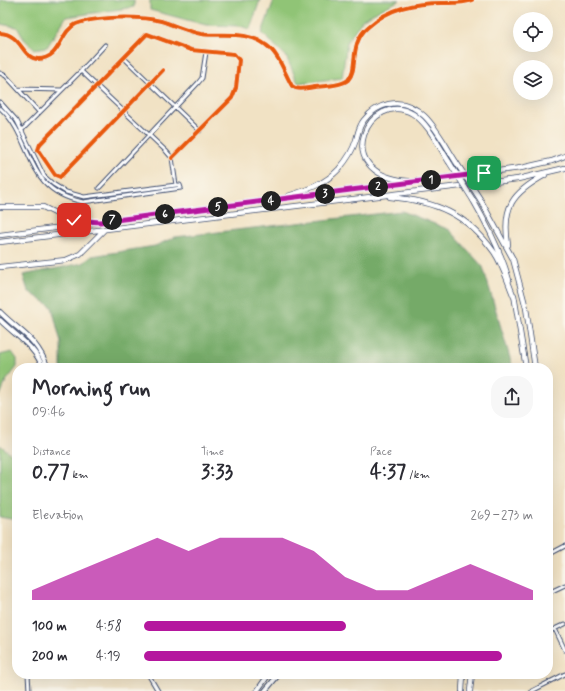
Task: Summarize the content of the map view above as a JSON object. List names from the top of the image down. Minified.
{"page":{"pins":["1","2","3","4","5","6","7"],"heading":["Morning run","09:46"],"stats":[["Distance","0.77 km"],["Time","3:33"],["Pace","4:37 /km"]],"chart":["Elevation","269–273 m"],"list":[{"name":"100 m","note":"4:58"},{"name":"200 m","note":"4:19"}]}}
